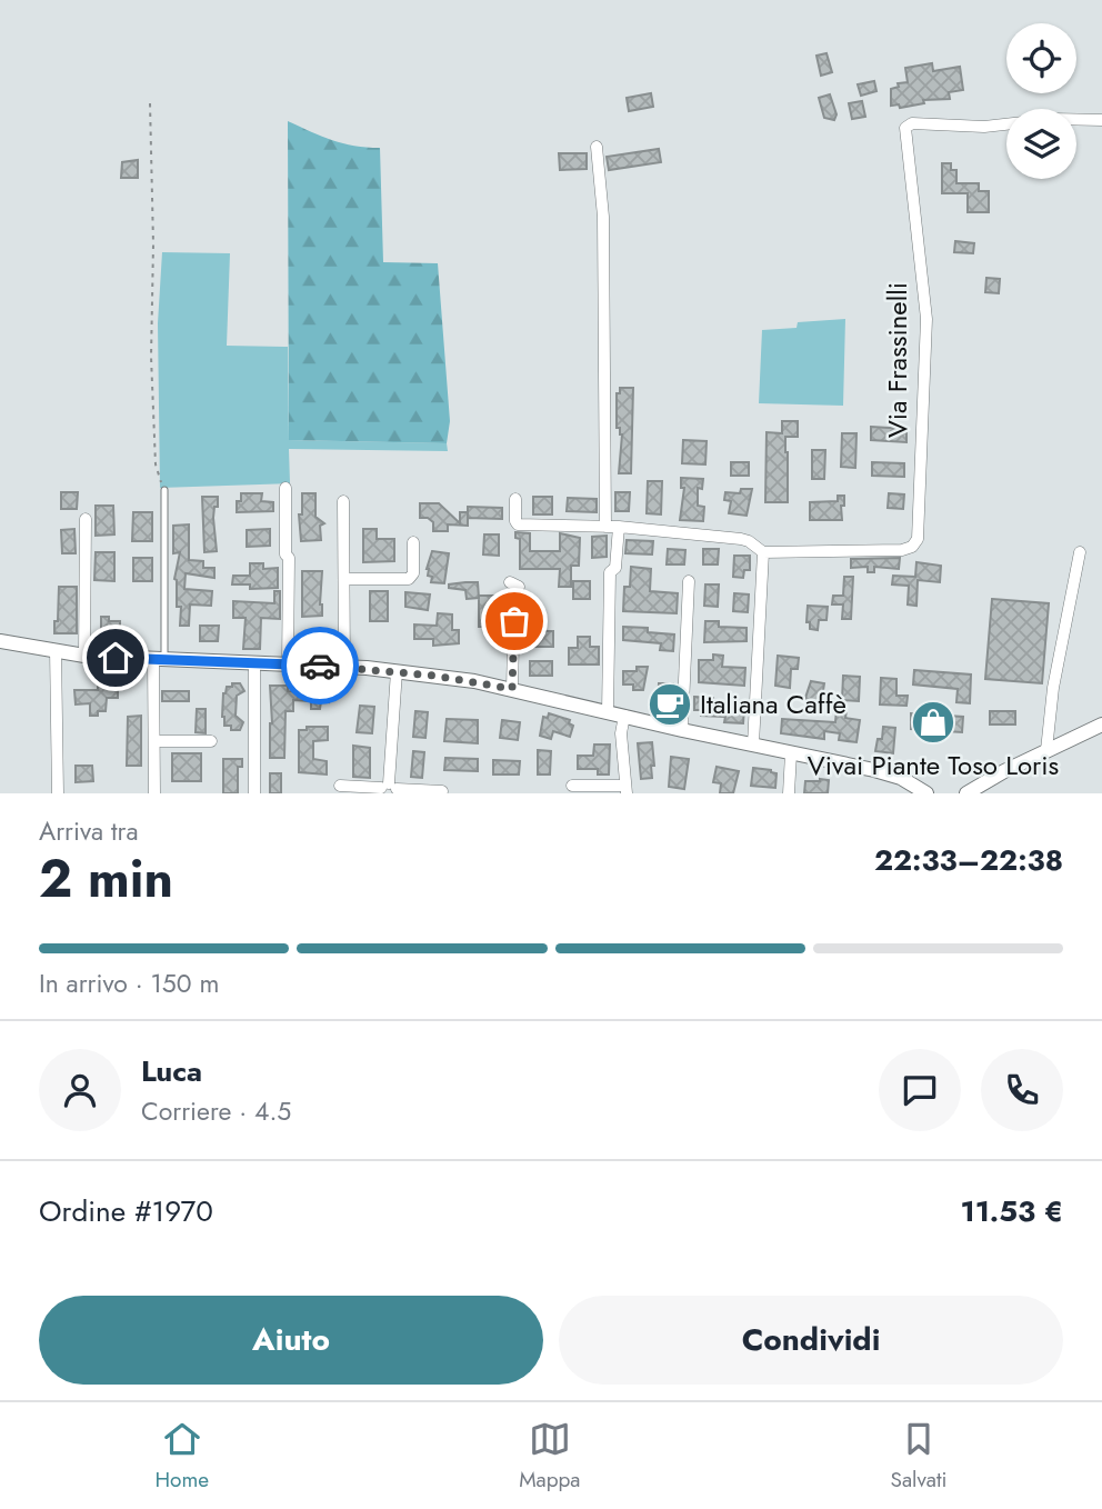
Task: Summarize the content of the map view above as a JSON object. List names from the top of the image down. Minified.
{"streets":{"street":["Via Frassinelli"]},"places":{"cafe":["Italiana Caffè"],"shop":["Vivai Piante Toso Loris"]},"page":{"heading":["2 min","Arriva tra","22:33–22:38"],"panel":["Luca","Corriere · 4.5","Ordine #1970","11.53 €"],"bar":"In arrivo · 150 m","buttons":["Aiuto","Condividi"],"tabs":["Home","Mappa","Salvati"]}}
